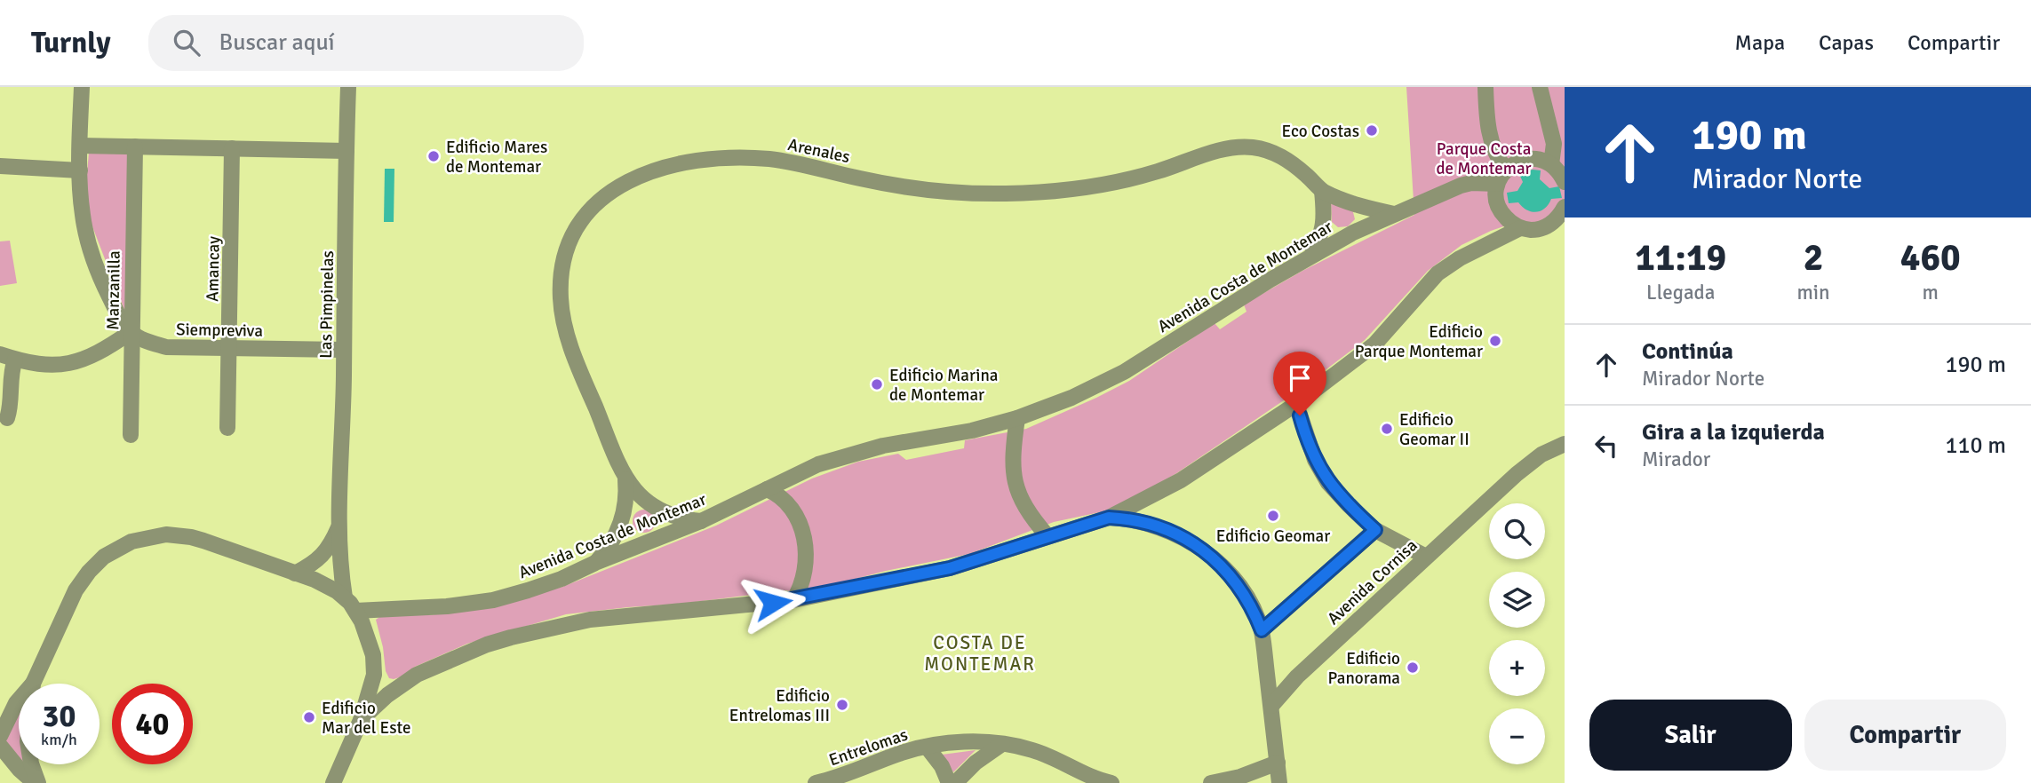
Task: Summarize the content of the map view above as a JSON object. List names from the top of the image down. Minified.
{"streets":{"street":["Arenales","Amancay","Avenida Costa de Montemar","Manzanilla","Las Pimpinelas","Siempreviva","Avenida Cornisa","Entrelomas"]},"crossings":[["Arenales","Avenida Costa de Montemar"],["Amancay","Siempreviva"],["Manzanilla","Siempreviva"],["Las Pimpinelas","Siempreviva"]],"districts":["COSTA DE MONTEMAR"],"parks":["Parque Costa de Montemar"],"places":["Eco Costas","Edificio Mares de Montemar","Edificio Parque Montemar","Edificio Marina de Montemar","Edificio Geomar II","Edificio Geomar","Edificio Panorama","Edificio Entrelomas III","Edificio Mar del Este"],"page":{"header":"Turnly","search":"Buscar aquí","nav":["Mapa","Capas","Compartir"],"turn":["190 m","Mirador Norte"],"eta":["11:19","Llegada","2","min","460","m"],"list":[{"name":"Continúa","note":"Mirador Norte","value":"190 m"},{"name":"Gira a la izquierda","note":"Mirador","value":"110 m"}],"map_buttons":["+","−"],"speed":"30 km/h","limit":"40","buttons":["Salir","Compartir"]}}
